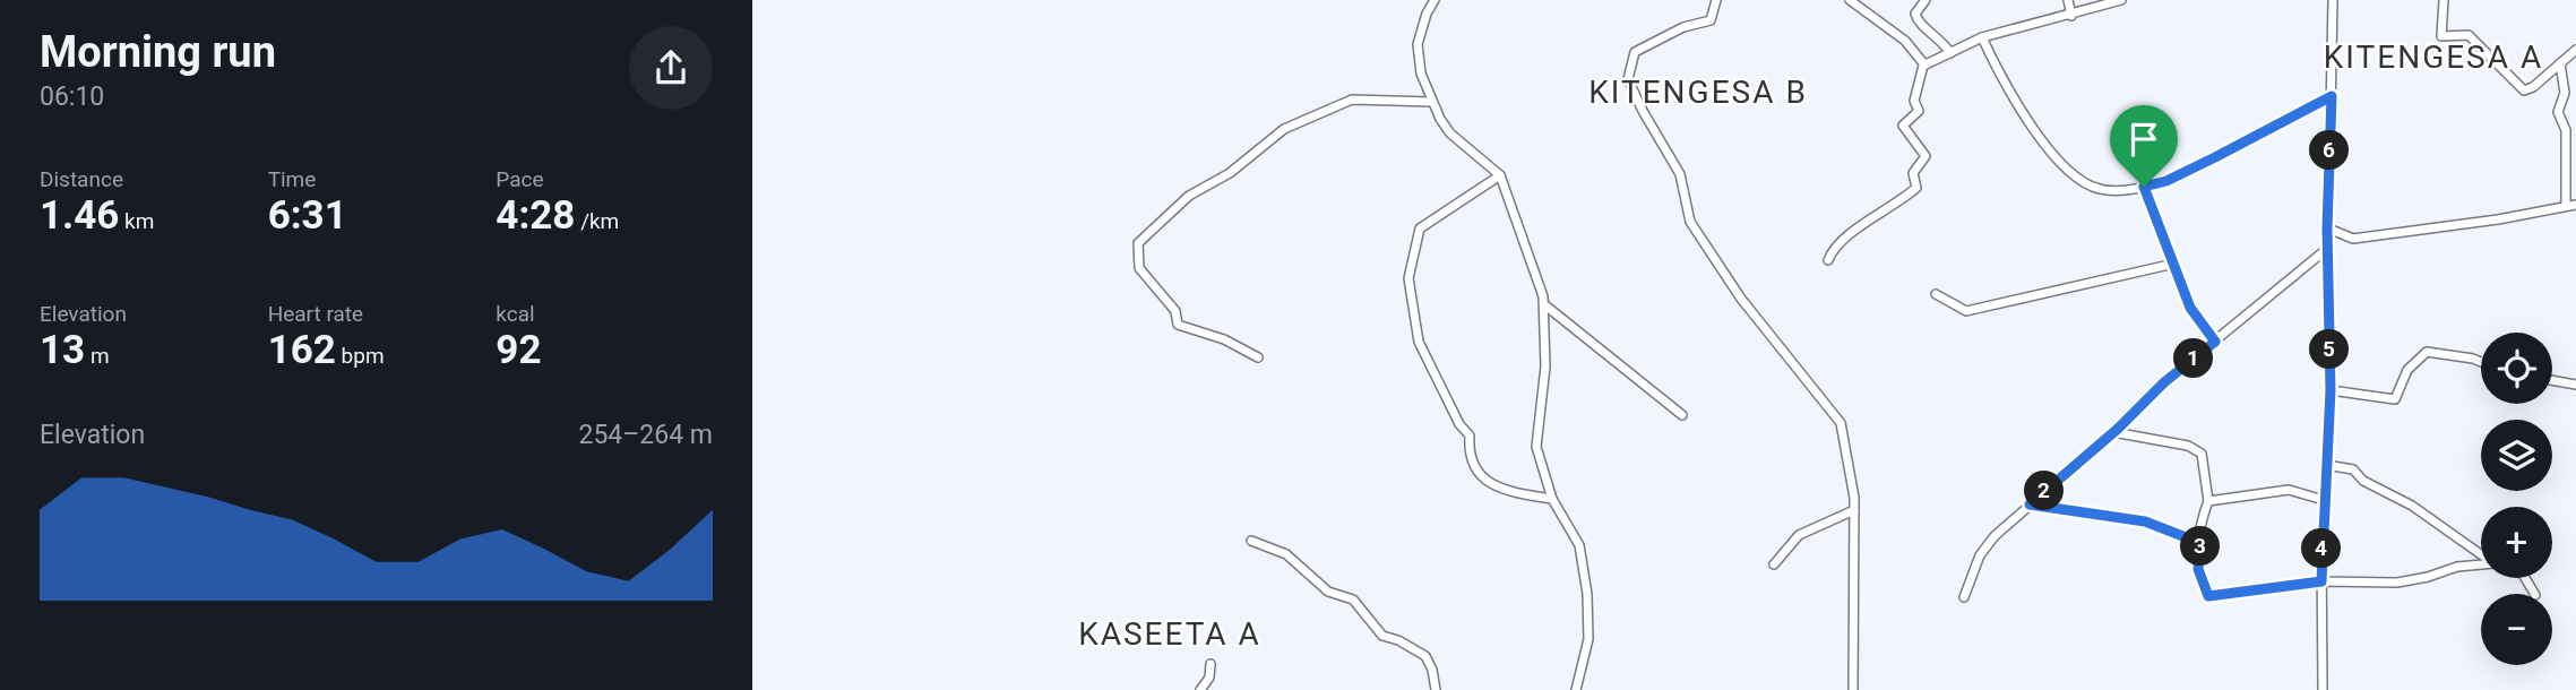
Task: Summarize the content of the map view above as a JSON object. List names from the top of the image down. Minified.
{"districts":["KITENGESA A","KITENGESA B","KASEETA A"],"page":{"heading":["Morning run","06:10"],"pins":["6","5","1","2","3","4"],"stats":[["Distance","1.46 km"],["Time","6:31"],["Pace","4:28 /km"],["Elevation","13 m"],["Heart rate","162 bpm"],["kcal","92"]],"map_buttons":["+","−"],"chart":["Elevation","254–264 m"]}}
